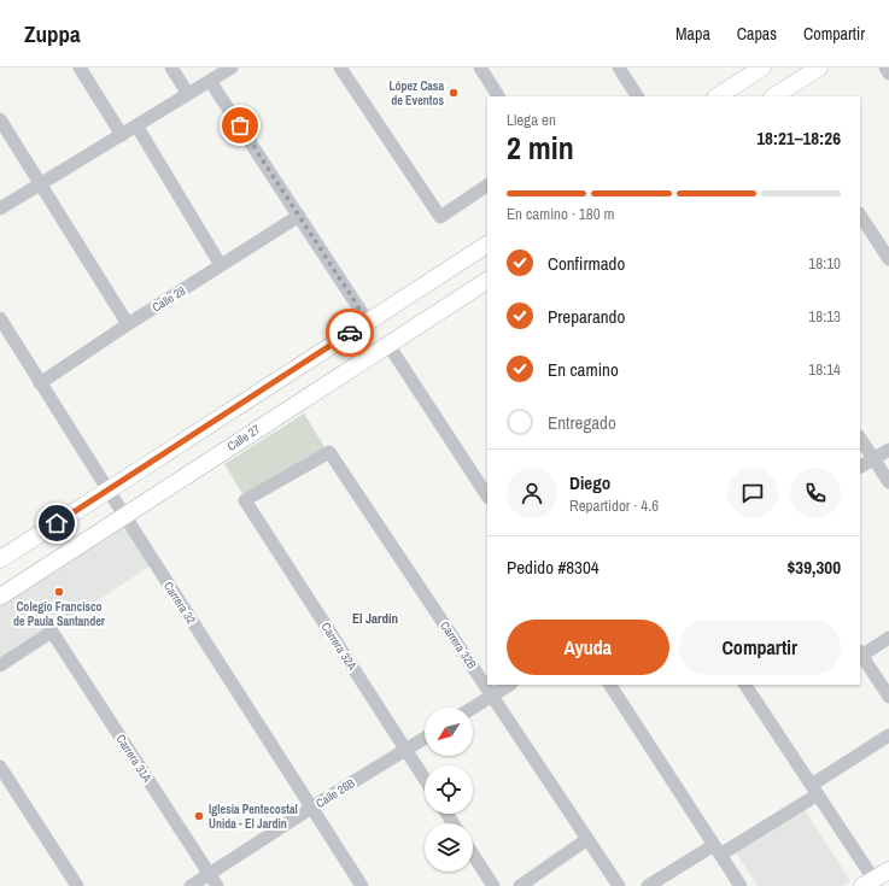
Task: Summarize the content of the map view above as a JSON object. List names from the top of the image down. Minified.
{"streets":{"main road":["Calle 27"],"street":["Calle 28","Carrera 32","Carrera 32B","Carrera 32A","Carrera 31A","Calle 26B"]},"crossings":[["Calle 28","Carrera 32"],["Calle 27","Carrera 32"],["Carrera 32","Calle 26B"],["Carrera 32B","Carrera 32A"],["Carrera 32A","Calle 26B"],["Carrera 31A","Calle 26B"]],"districts":["El Jardín"],"places":["López Casa de Eventos","Colegio Francisco de Paula Santander","Iglesia Pentecostal Unida - El Jardin"],"north":"bottom left","page":{"header":"Zuppa","nav":["Mapa","Capas","Compartir"],"heading":["2 min","Llega en","18:21–18:26"],"panel":["Diego","Repartidor · 4.6","Pedido #8304","$39,300"],"bar":"En camino · 180 m","list":[["Confirmado","18:10"],["Preparando","18:13"],["En camino","18:14"],"Entregado"],"buttons":["Ayuda","Compartir"]}}
